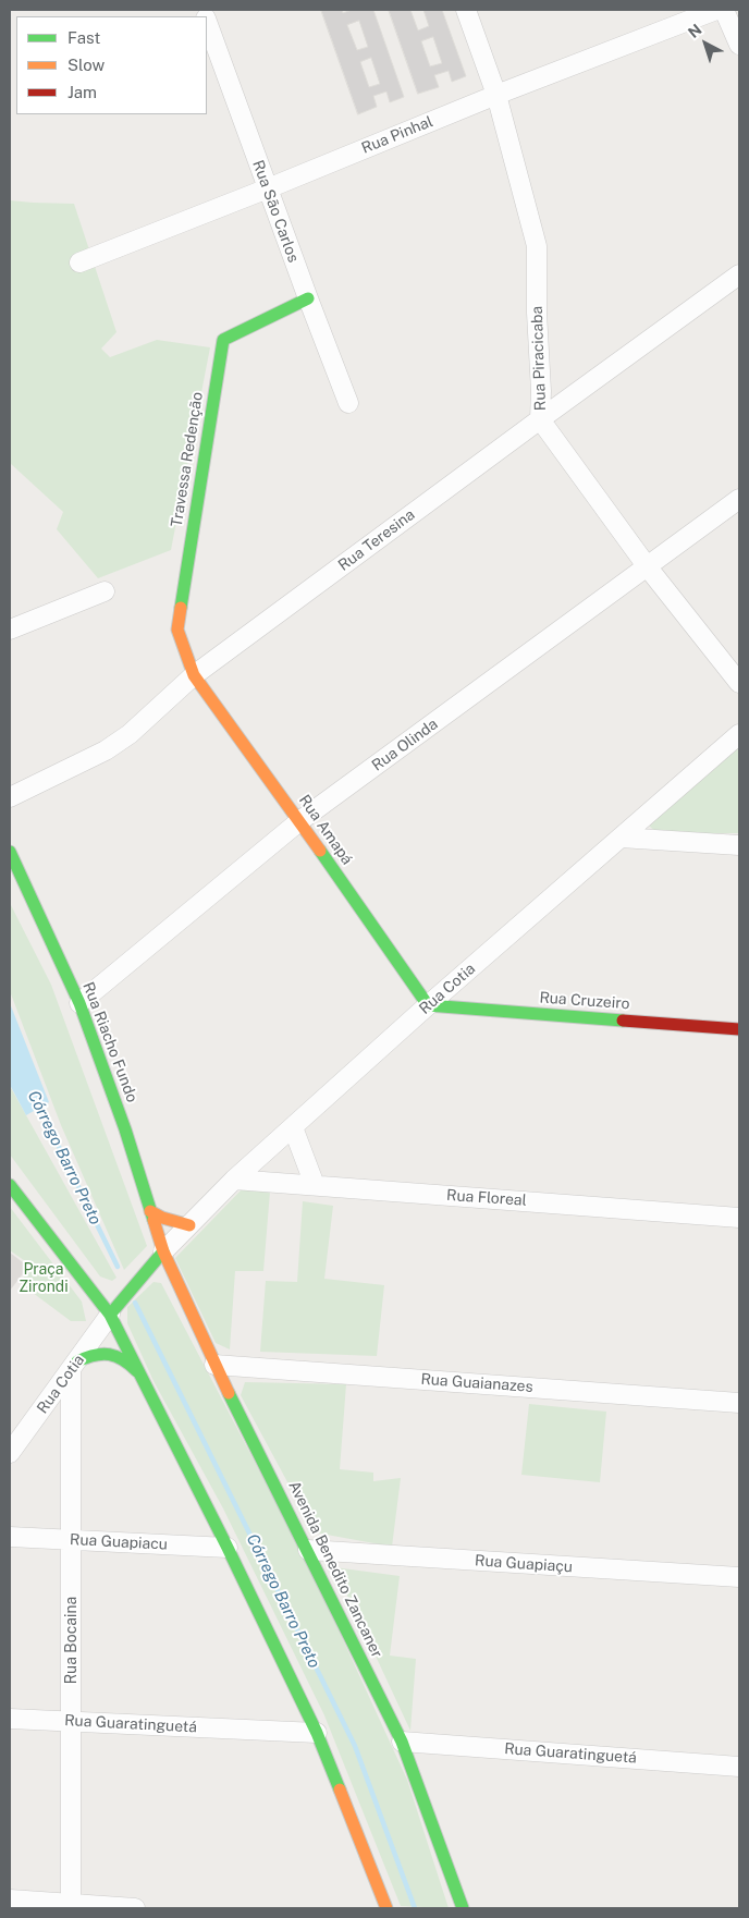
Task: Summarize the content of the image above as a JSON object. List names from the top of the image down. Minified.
{"streets":{"main road":["Travessa Redenção","Rua Amapá","Rua Cruzeiro","Rua Riacho Fundo","Avenida Benedito Zancaner"],"street":["Rua Pinhal","Rua São Carlos","Rua Piracicaba","Rua Teresina","Rua Olinda","Rua Cotia","Rua Floreal","Rua Guaianazes","Rua Guapiacu","Rua Guapiaçu","Rua Bocaina","Rua Guaratinguetá"]},"crossings":[["Rua Pinhal","Rua São Carlos"],["Rua Pinhal","Rua Piracicaba"],["Rua São Carlos","Travessa Redenção"],["Rua Piracicaba","Rua Teresina"],["Rua Piracicaba","Rua Olinda"],["Travessa Redenção","Rua Teresina"],["Travessa Redenção","Rua Amapá"],["Rua Teresina","Rua Amapá"],["Rua Olinda","Rua Amapá"],["Rua Olinda","Rua Riacho Fundo"],["Rua Amapá","Rua Cotia"],["Rua Amapá","Rua Cruzeiro"],["Rua Cotia","Rua Cruzeiro"],["Rua Cotia","Rua Riacho Fundo"],["Rua Cotia","Rua Floreal"],["Rua Cotia","Avenida Benedito Zancaner"],["Rua Cotia","Rua Bocaina"],["Rua Riacho Fundo","Avenida Benedito Zancaner"],["Rua Guaianazes","Avenida Benedito Zancaner"],["Rua Guapiacu","Rua Bocaina"],["Rua Guapiaçu","Avenida Benedito Zancaner"],["Avenida Benedito Zancaner","Rua Guaratinguetá"],["Rua Bocaina","Rua Guaratinguetá"]],"water":["Córrego Barro Preto"],"parks":["Praça Zirondi"],"legend":["Fast","Slow","Jam"],"north":"top left"}
